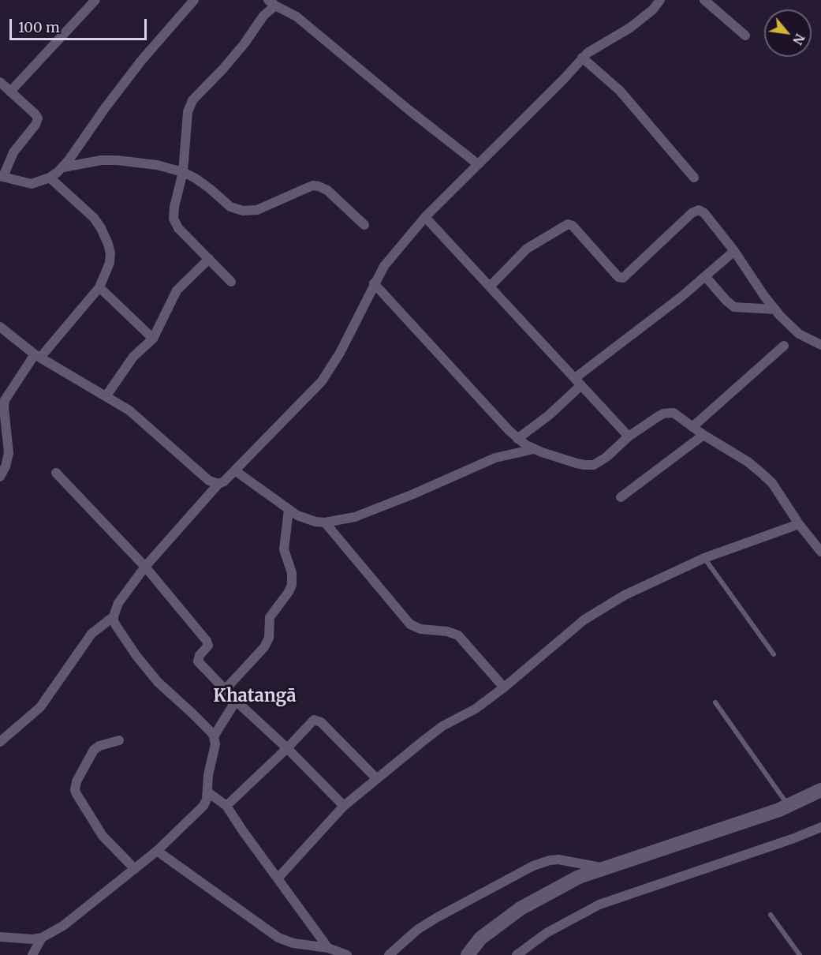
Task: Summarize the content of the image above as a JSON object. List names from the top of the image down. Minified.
{"districts":["Khatangā"],"scale_bar":"100 m","north":"bottom right"}
